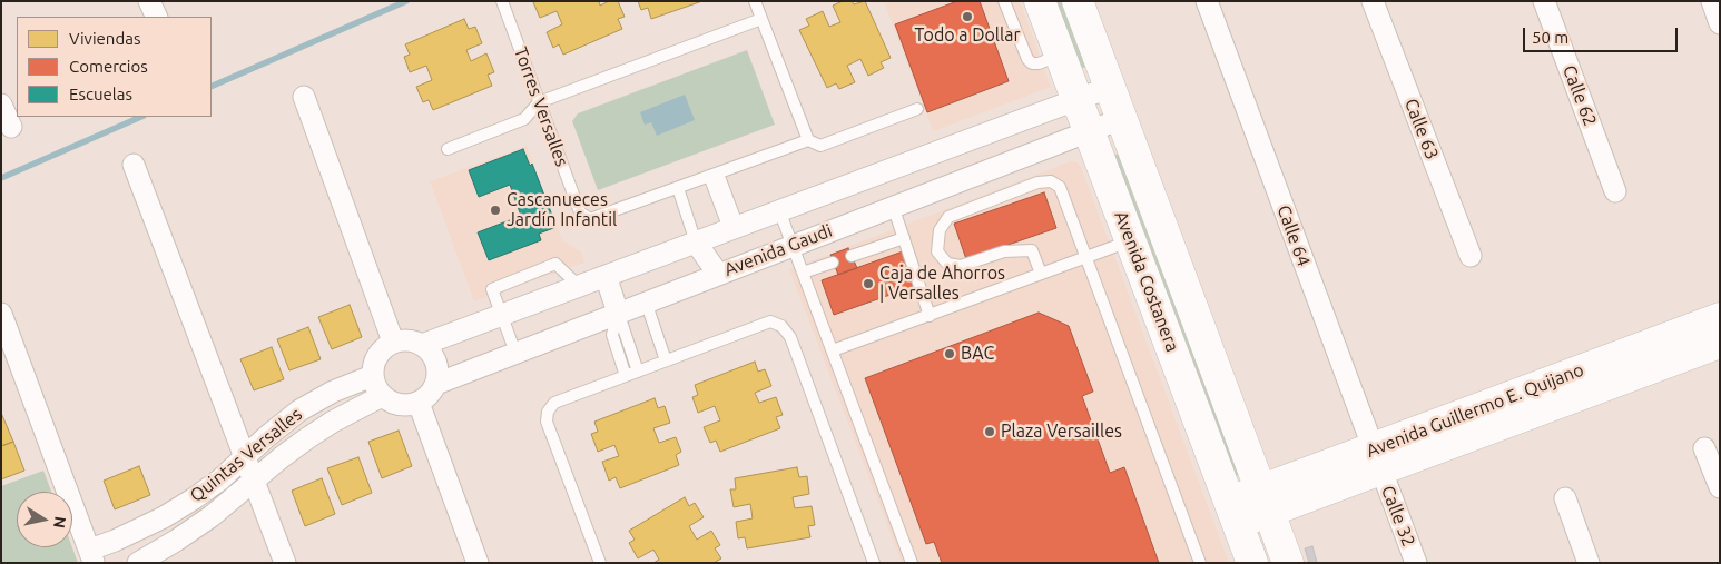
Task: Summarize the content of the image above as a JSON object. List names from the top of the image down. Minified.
{"streets":{"street":["Calle 62","Calle 63","Calle 64","Avenida Gaudi","Avenida Costanera","Avenida Guillermo E. Quijano","Quintas Versalles","Calle 32"],"lane":["Torres Versalles"]},"crossings":[["Calle 64","Avenida Guillermo E. Quijano"],["Calle 64","Calle 32"],["Avenida Gaudi","Avenida Costanera"],["Avenida Gaudi","Quintas Versalles"],["Avenida Costanera","Avenida Guillermo E. Quijano"],["Avenida Guillermo E. Quijano","Calle 32"]],"places":["Todo a Dollar","Cascanueces Jardín Infantil","Caja de Ahorros | Versalles","BAC","Plaza Versailles"],"legend":["Viviendas","Comercios","Escuelas"],"scale_bar":"50 m","north":"right"}
